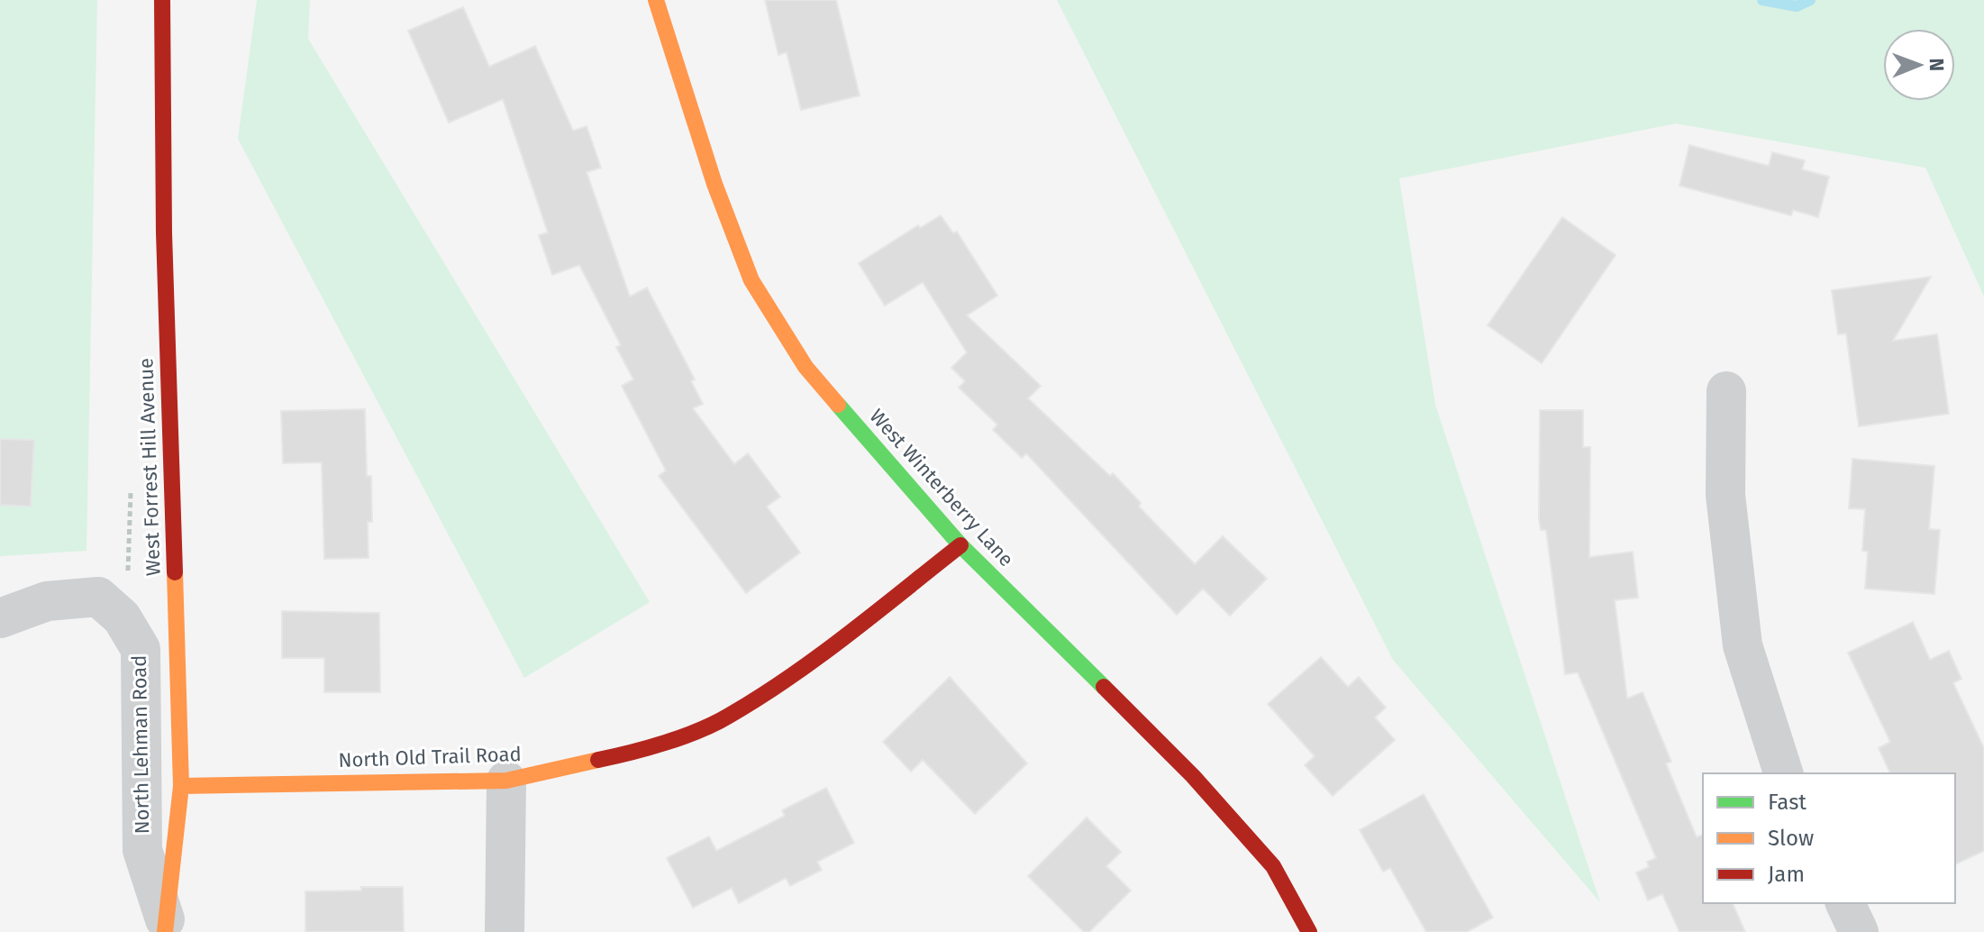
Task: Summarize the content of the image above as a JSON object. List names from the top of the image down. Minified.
{"streets":{"street":["West Forrest Hill Avenue","West Winterberry Lane","North Lehman Road","North Old Trail Road"]},"crossings":[["West Forrest Hill Avenue","North Lehman Road"],["West Forrest Hill Avenue","North Old Trail Road"],["West Winterberry Lane","North Old Trail Road"]],"legend":["Fast","Slow","Jam"],"north":"right"}
